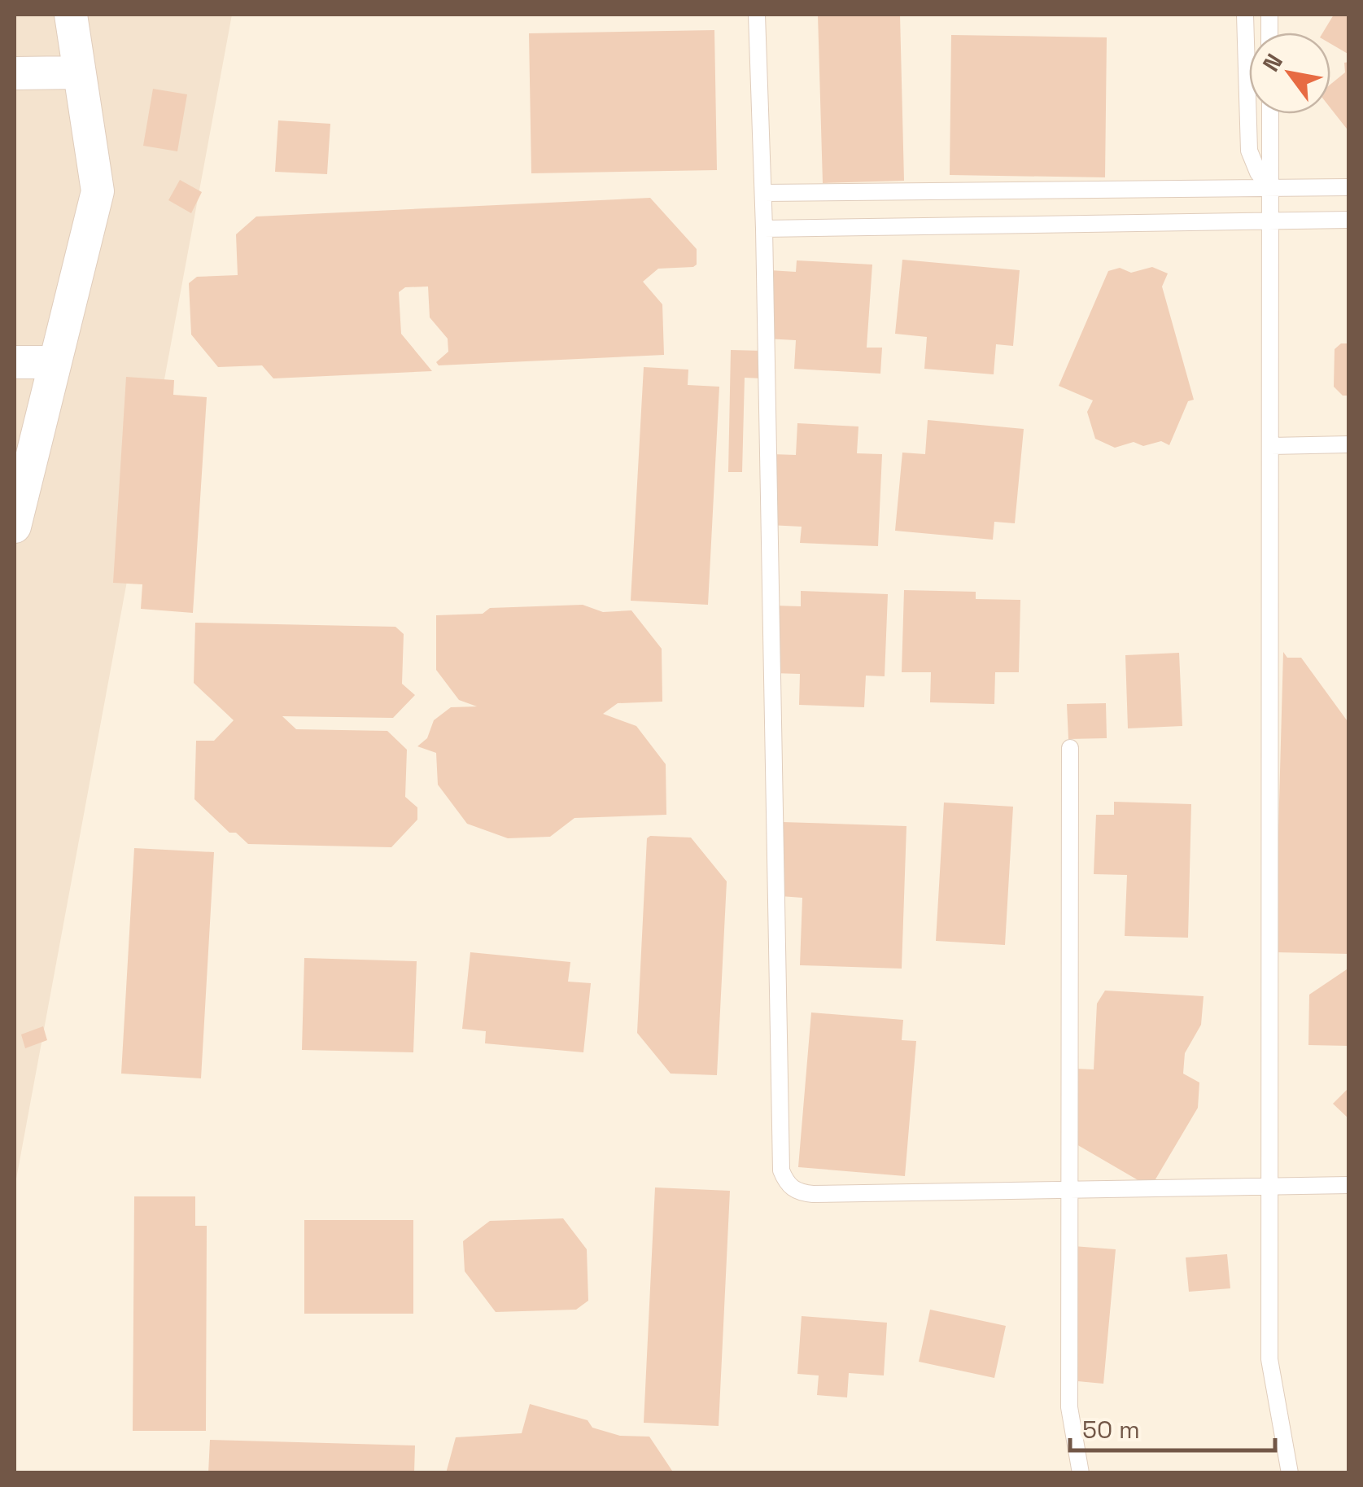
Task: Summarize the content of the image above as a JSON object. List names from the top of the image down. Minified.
{"scale_bar":"50 m","north":"top left"}
